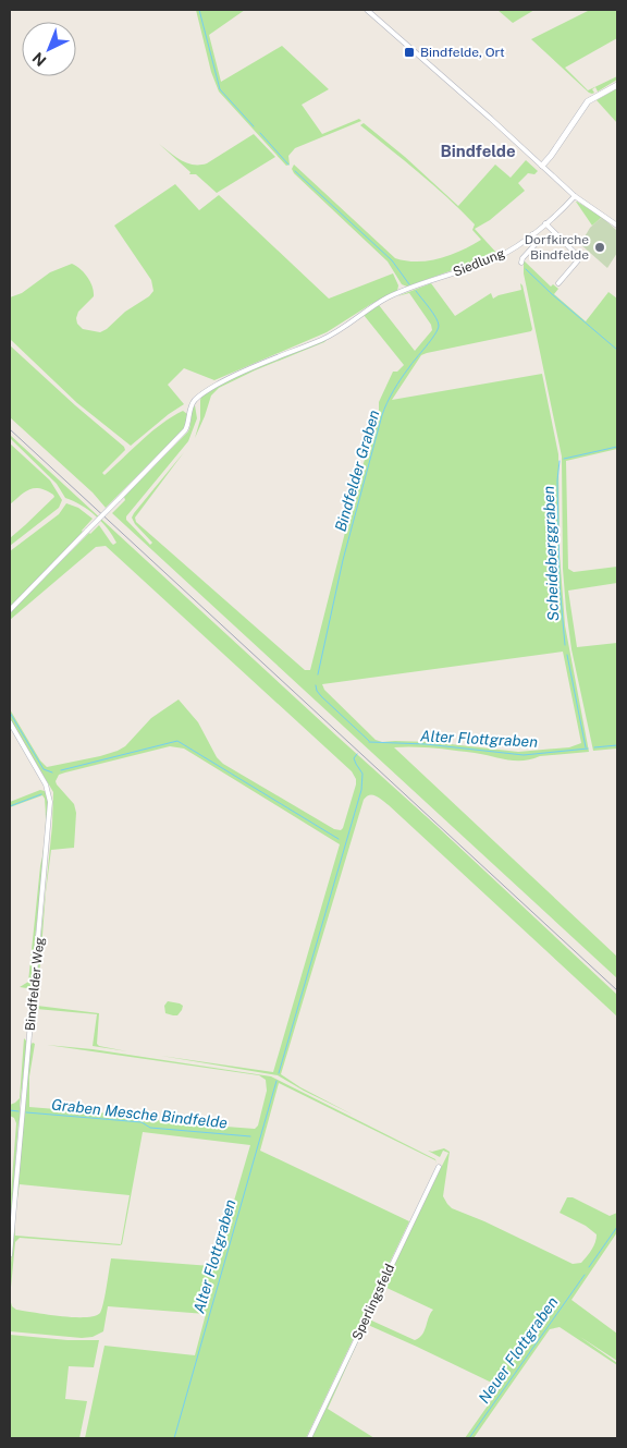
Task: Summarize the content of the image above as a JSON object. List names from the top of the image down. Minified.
{"streets":{"street":["Siedlung","Bindfelder Weg","Sperlingsfeld"]},"districts":["Bindfelde"],"water":["Bindfelder Graben","Scheideberggraben","Alter Flottgraben","Graben Mesche Bindfelde","Neuer Flottgraben"],"places":{"transit":["Bindfelde, Ort"],"other":["Dorfkirche Bindfelde"]},"north":"bottom left"}
